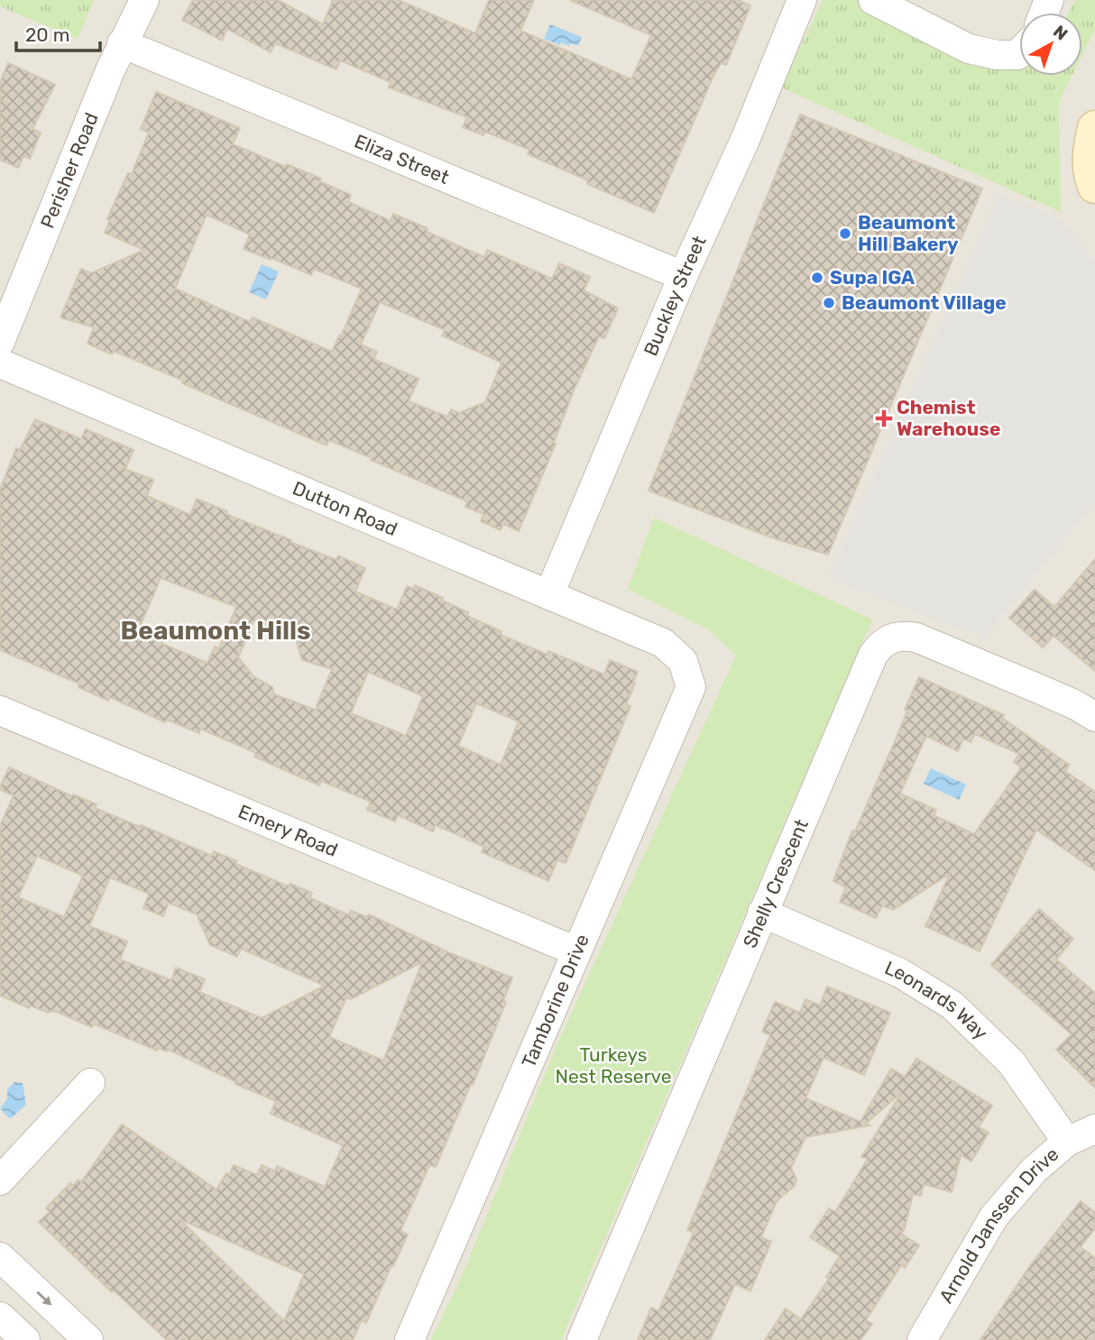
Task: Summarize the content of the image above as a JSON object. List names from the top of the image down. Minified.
{"streets":{"street":["Eliza Street","Perisher Road","Buckley Street","Dutton Road","Emery Road","Shelly Crescent","Tamborine Drive","Leonards Way","Arnold Janssen Drive"]},"crossings":[["Eliza Street","Perisher Road"],["Eliza Street","Buckley Street"],["Buckley Street","Dutton Road"],["Dutton Road","Tamborine Drive"],["Emery Road","Tamborine Drive"],["Shelly Crescent","Leonards Way"],["Leonards Way","Arnold Janssen Drive"]],"districts":["Beaumont Hills"],"parks":["Turkeys Nest Reserve"],"places":{"other":["Beaumont Hill Bakery","Supa IGA","Beaumont Village"],"health":["Chemist Warehouse"]},"scale_bar":"20 m","north":"top right"}
